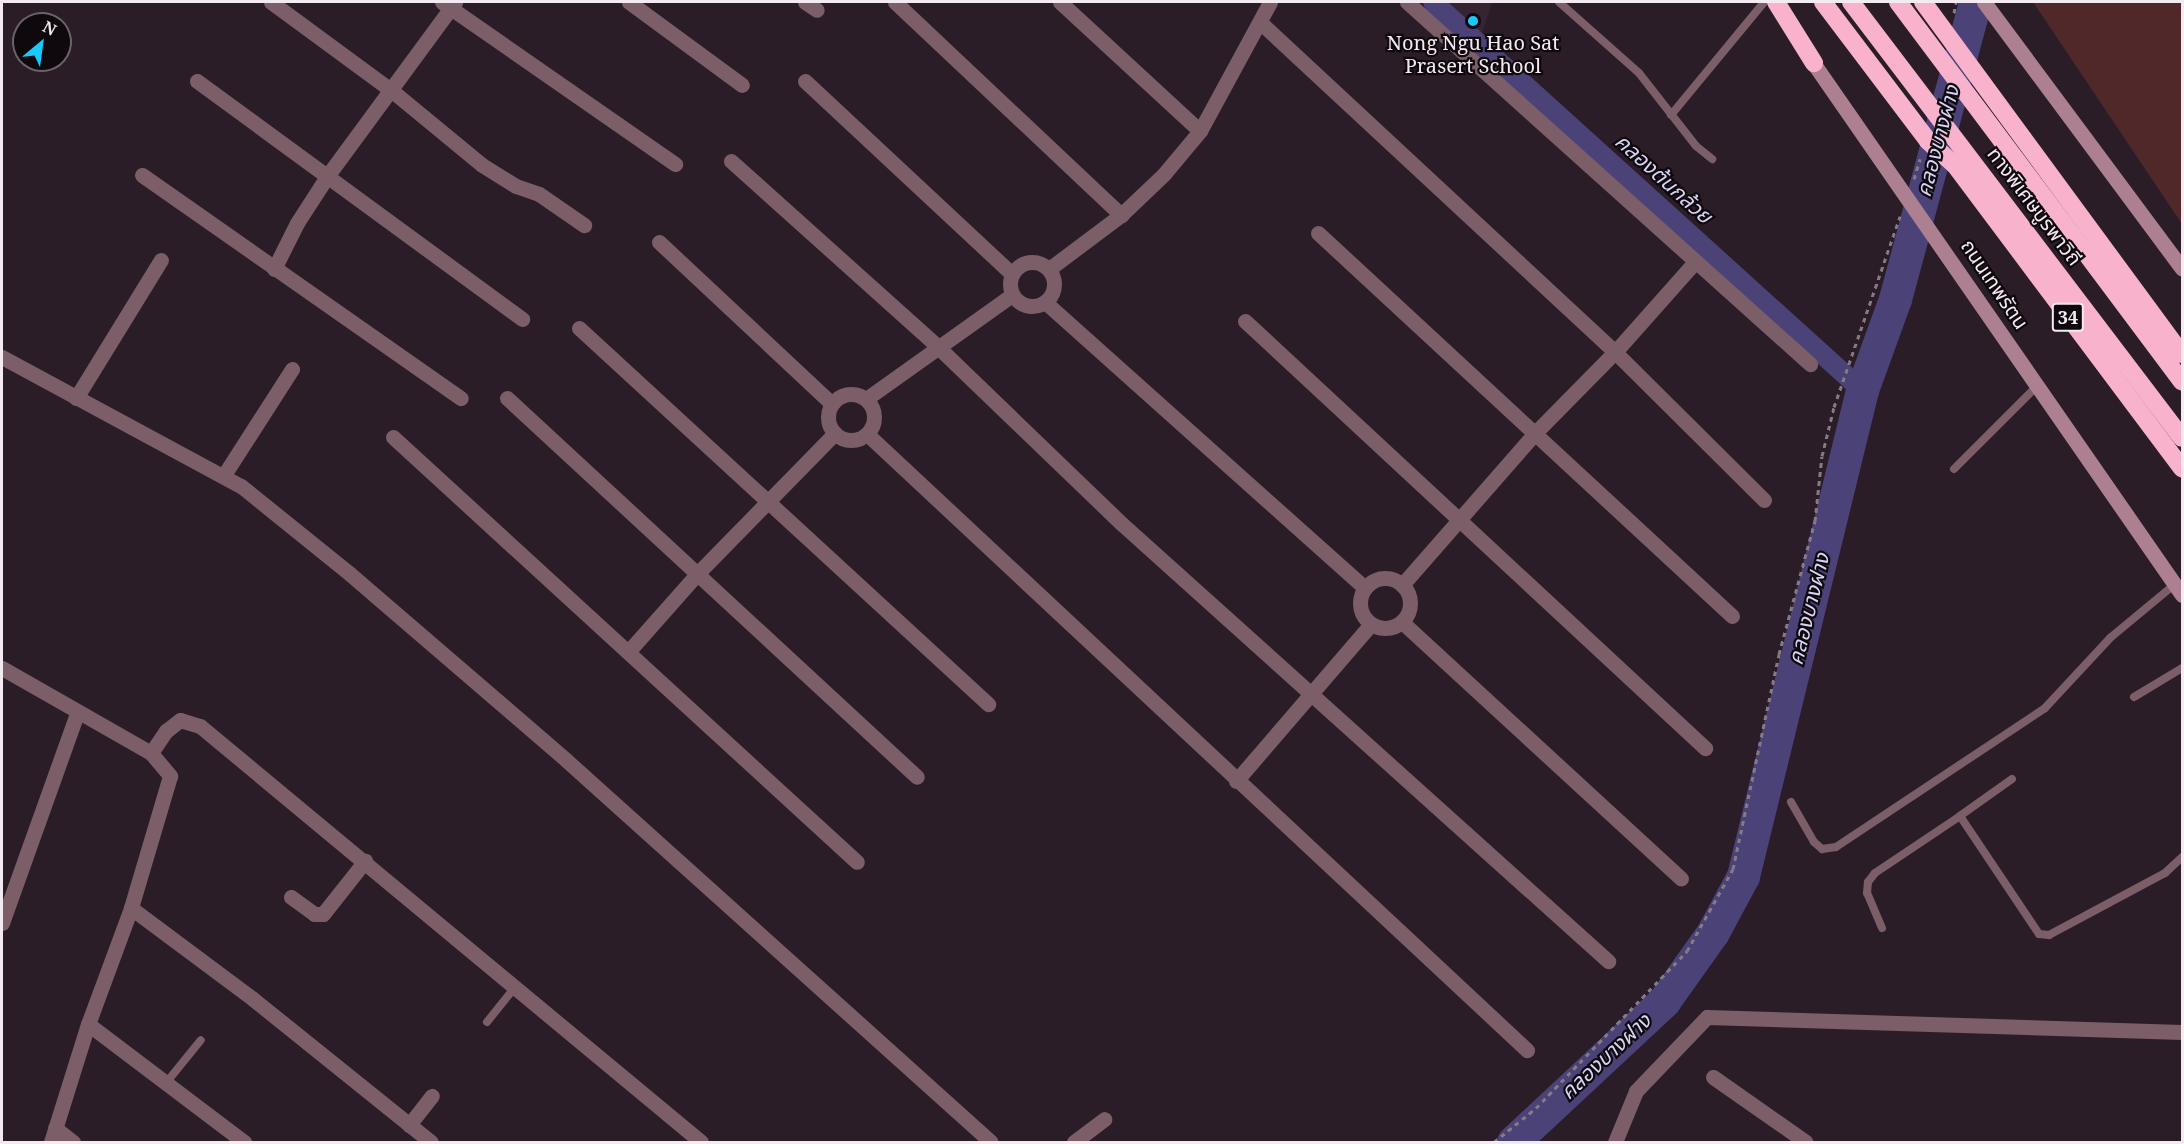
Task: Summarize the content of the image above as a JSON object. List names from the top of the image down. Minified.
{"streets":{"highway":["ทางพิเศษบูรพาวิถี","ถนนเทพรัตน","34"]},"water":["คลองบางฝาง","คลองต้นกล้วย"],"places":["Nong Ngu Hao Sat Prasert School"],"north":"top right"}
